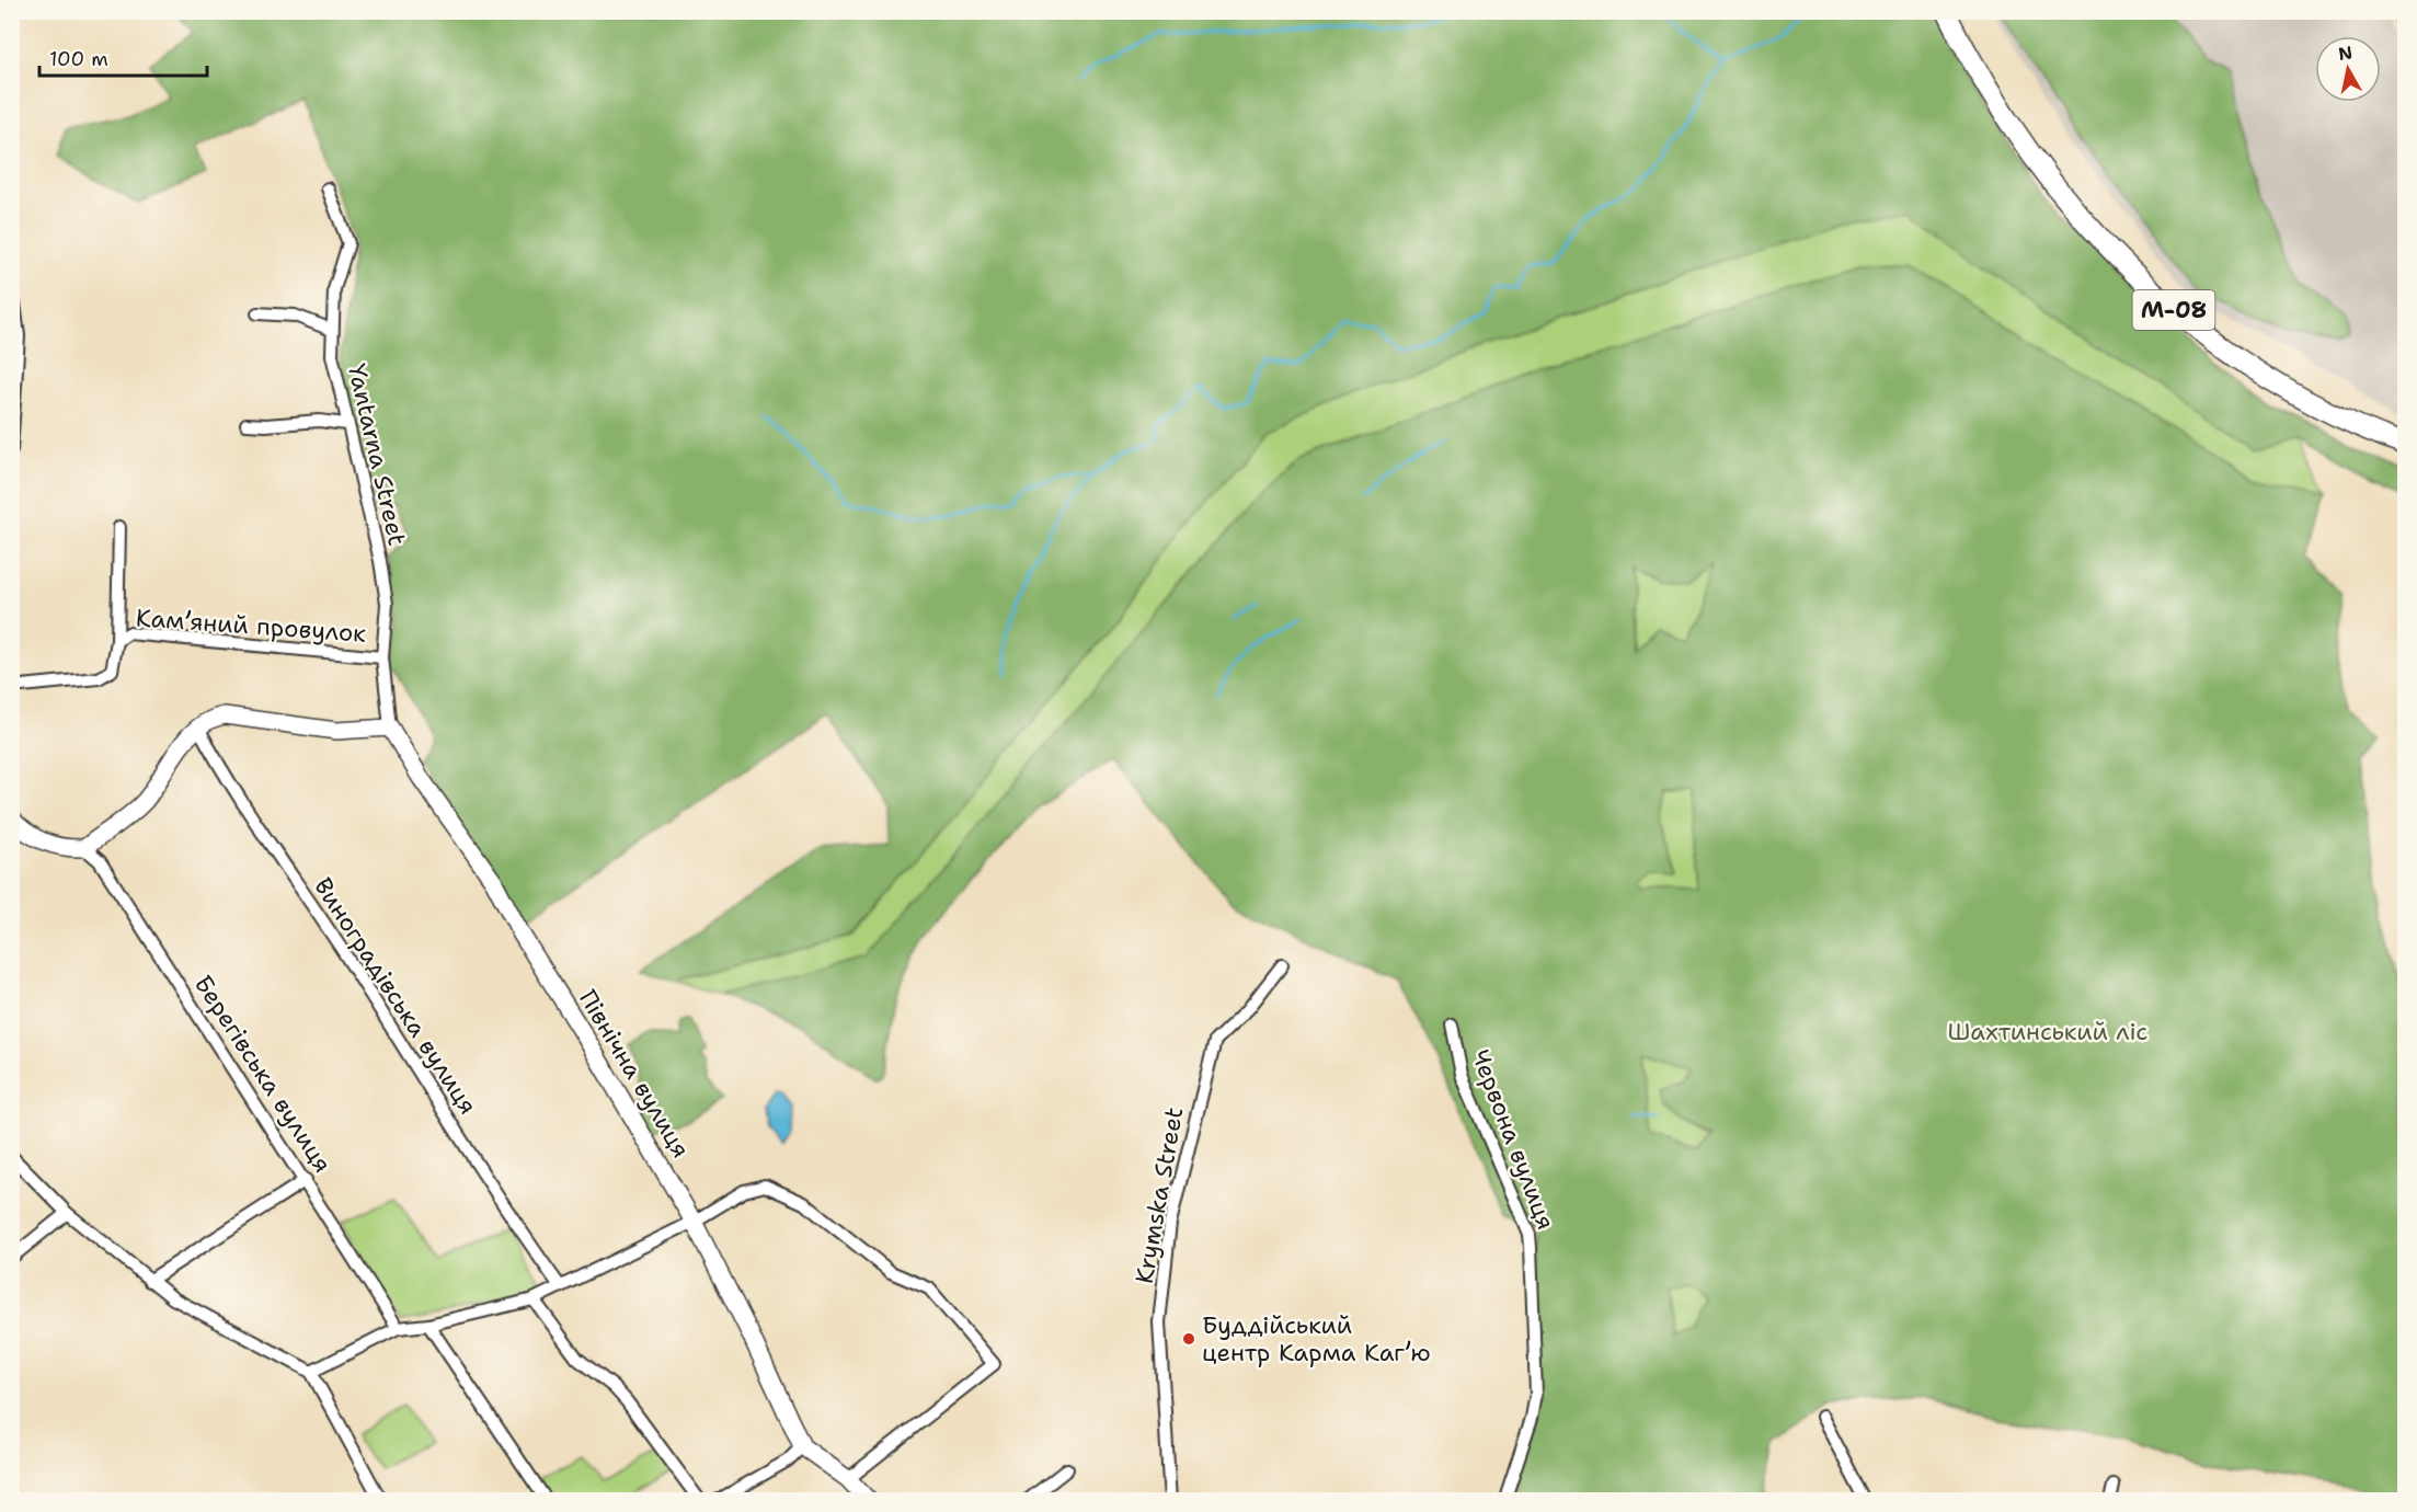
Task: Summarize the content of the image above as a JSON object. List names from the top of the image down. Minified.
{"streets":{"highway":["М-08"],"street":["Yantarna Street","Камʼяний провулок","Виноградівська вулиця","Берегівська вулиця","Північна вулиця","Червона вулиця","Krymska Street"]},"crossings":[["Yantarna Street","Камʼяний провулок"],["Yantarna Street","Північна вулиця"],["Камʼяний провулок","Північна вулиця"]],"parks":["Шахтинський ліс"],"places":["Буддійський центр Карма Кагʼю"],"scale_bar":"100 m","north":"top"}
